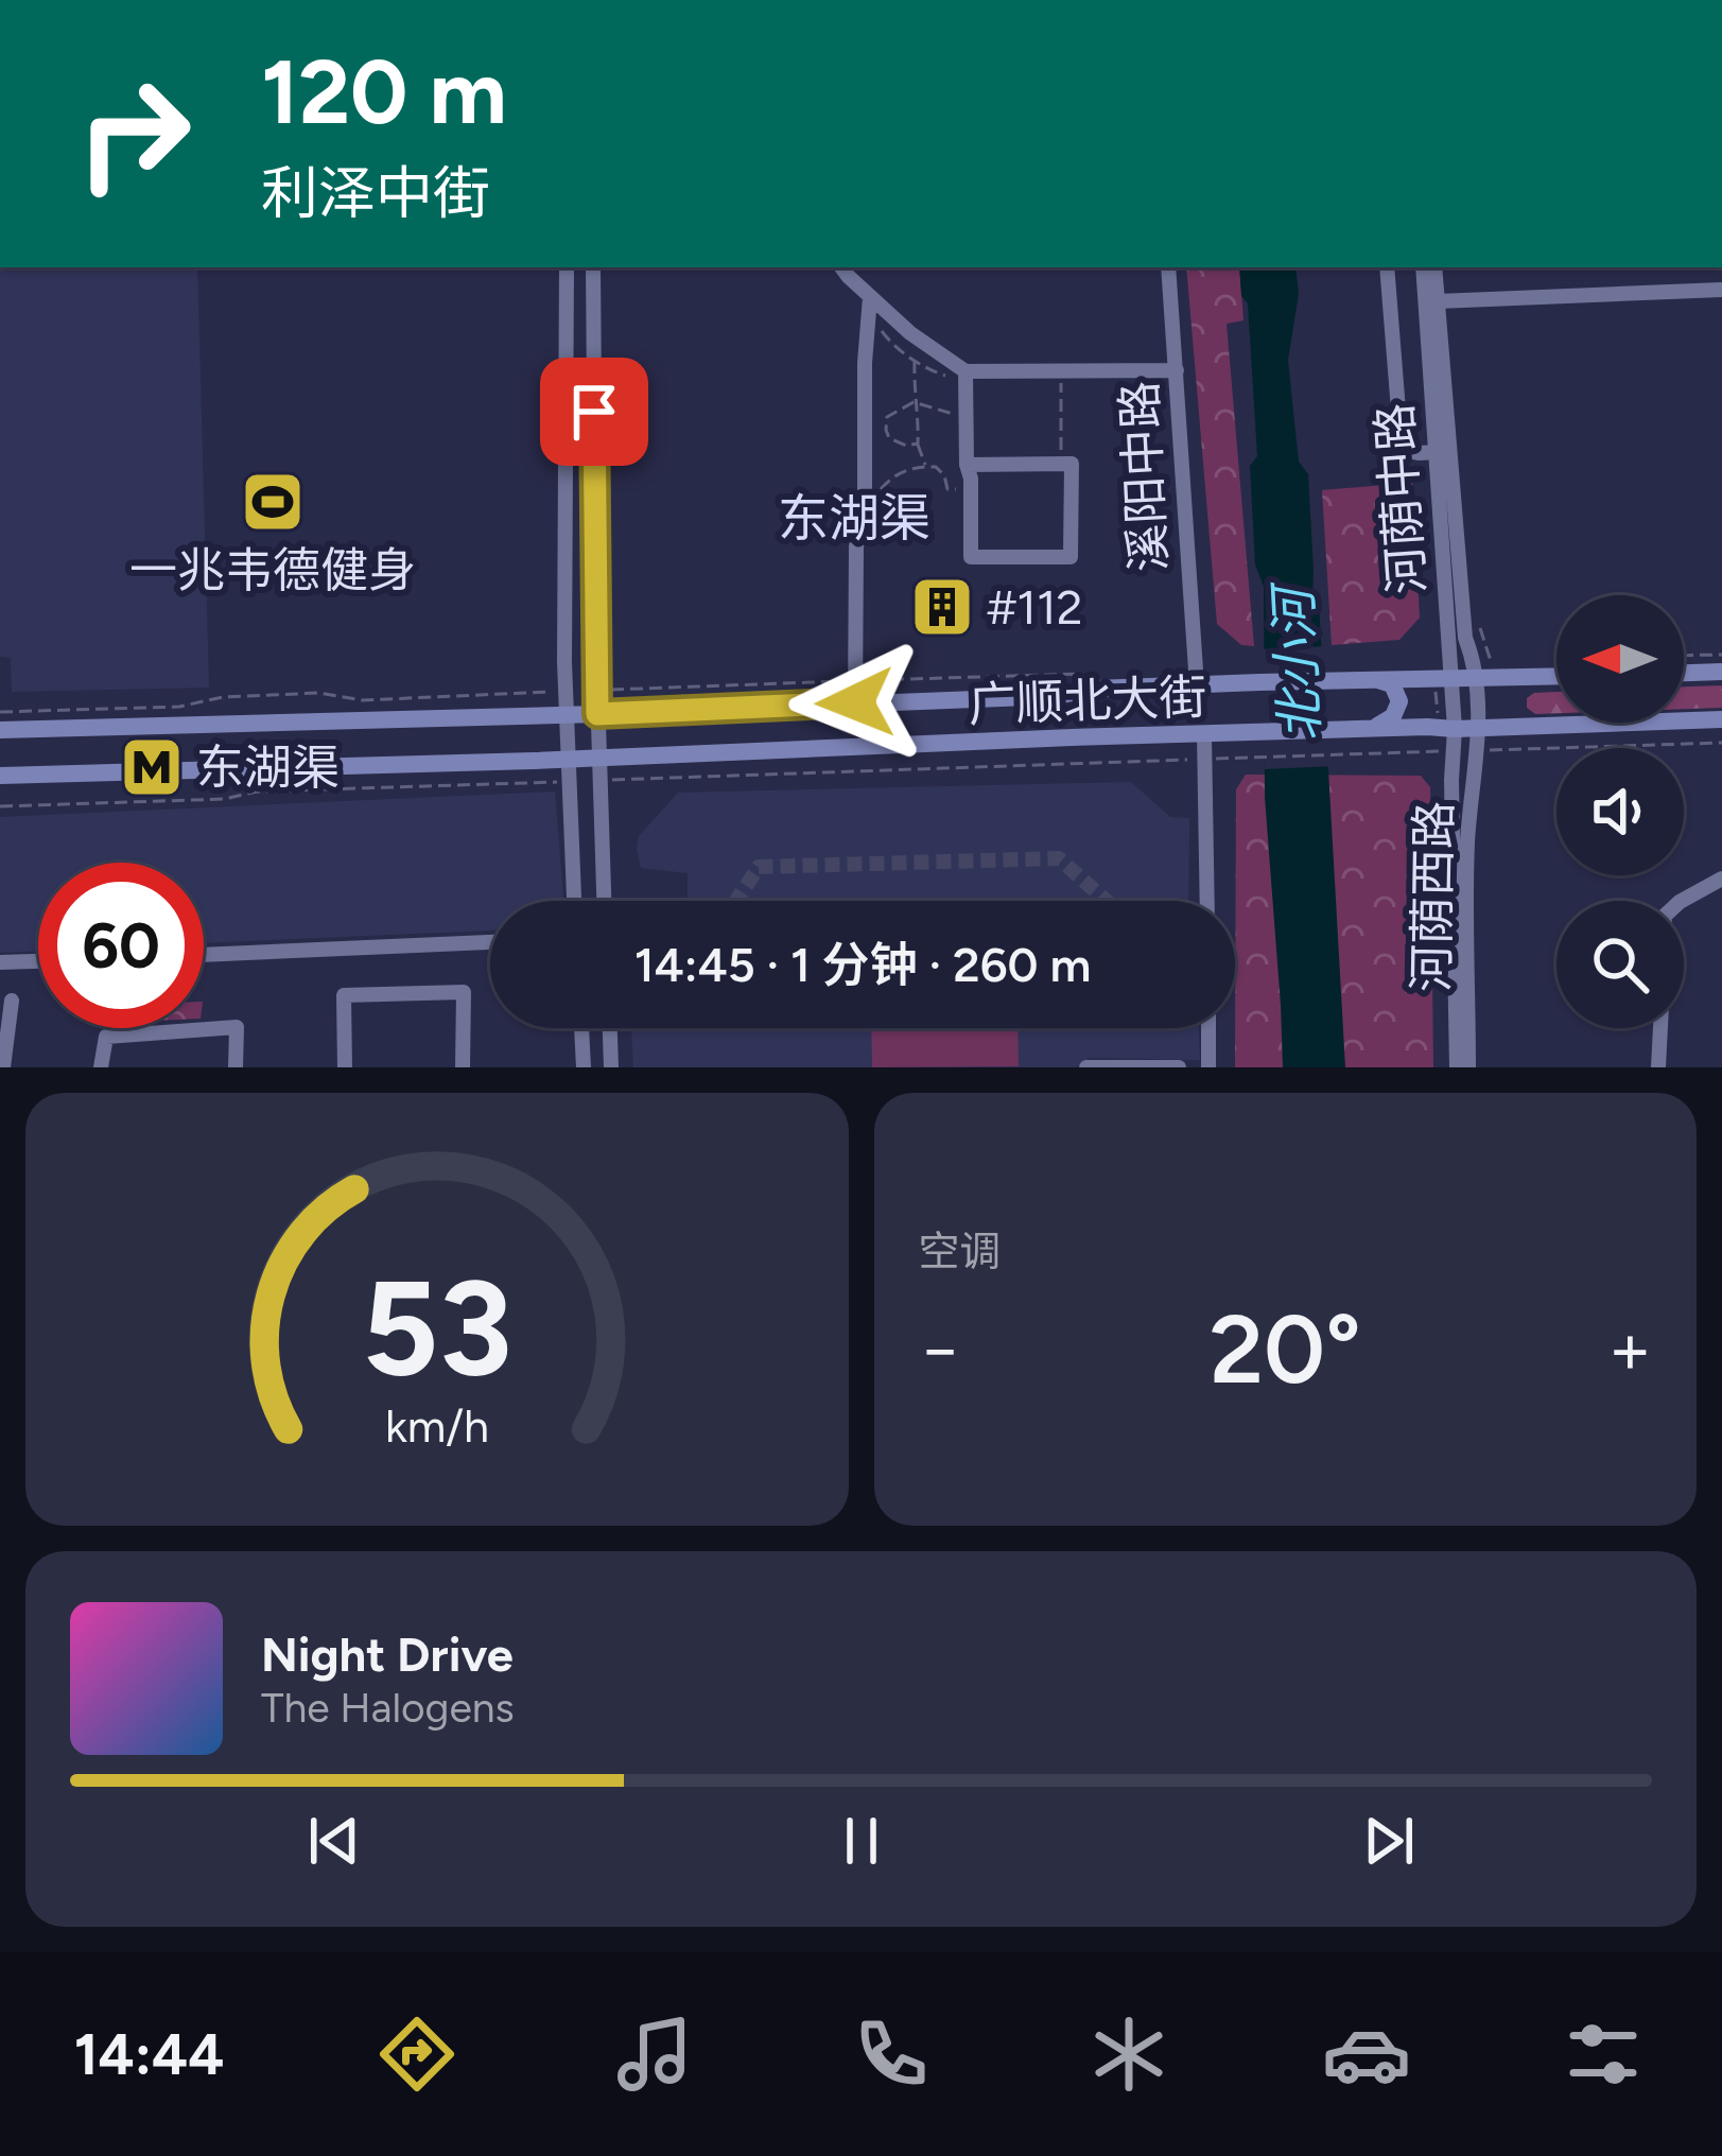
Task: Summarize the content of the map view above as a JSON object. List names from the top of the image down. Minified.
{"streets":{"main road":["广顺北大街"],"street":["溪阳中路","河荫中路","河荫西路"]},"crossings":[["溪阳中路","广顺北大街"],["河荫中路","河荫西路"]],"districts":["东湖渠"],"water":["北小河"],"places":{"sports":["一兆韦德健身"],"building":["#112"],"metro station":["东湖渠"]},"north":"left","page":{"turn":["120 m","利泽中街"],"limit":"60","trip":"14:45 · 1 分钟 · 260 m","tile":"空调","heat":["−","20°","+"],"song":["Night Drive","The Halogens"],"tabs":"14:44","gauge":["53","km/h"]}}
